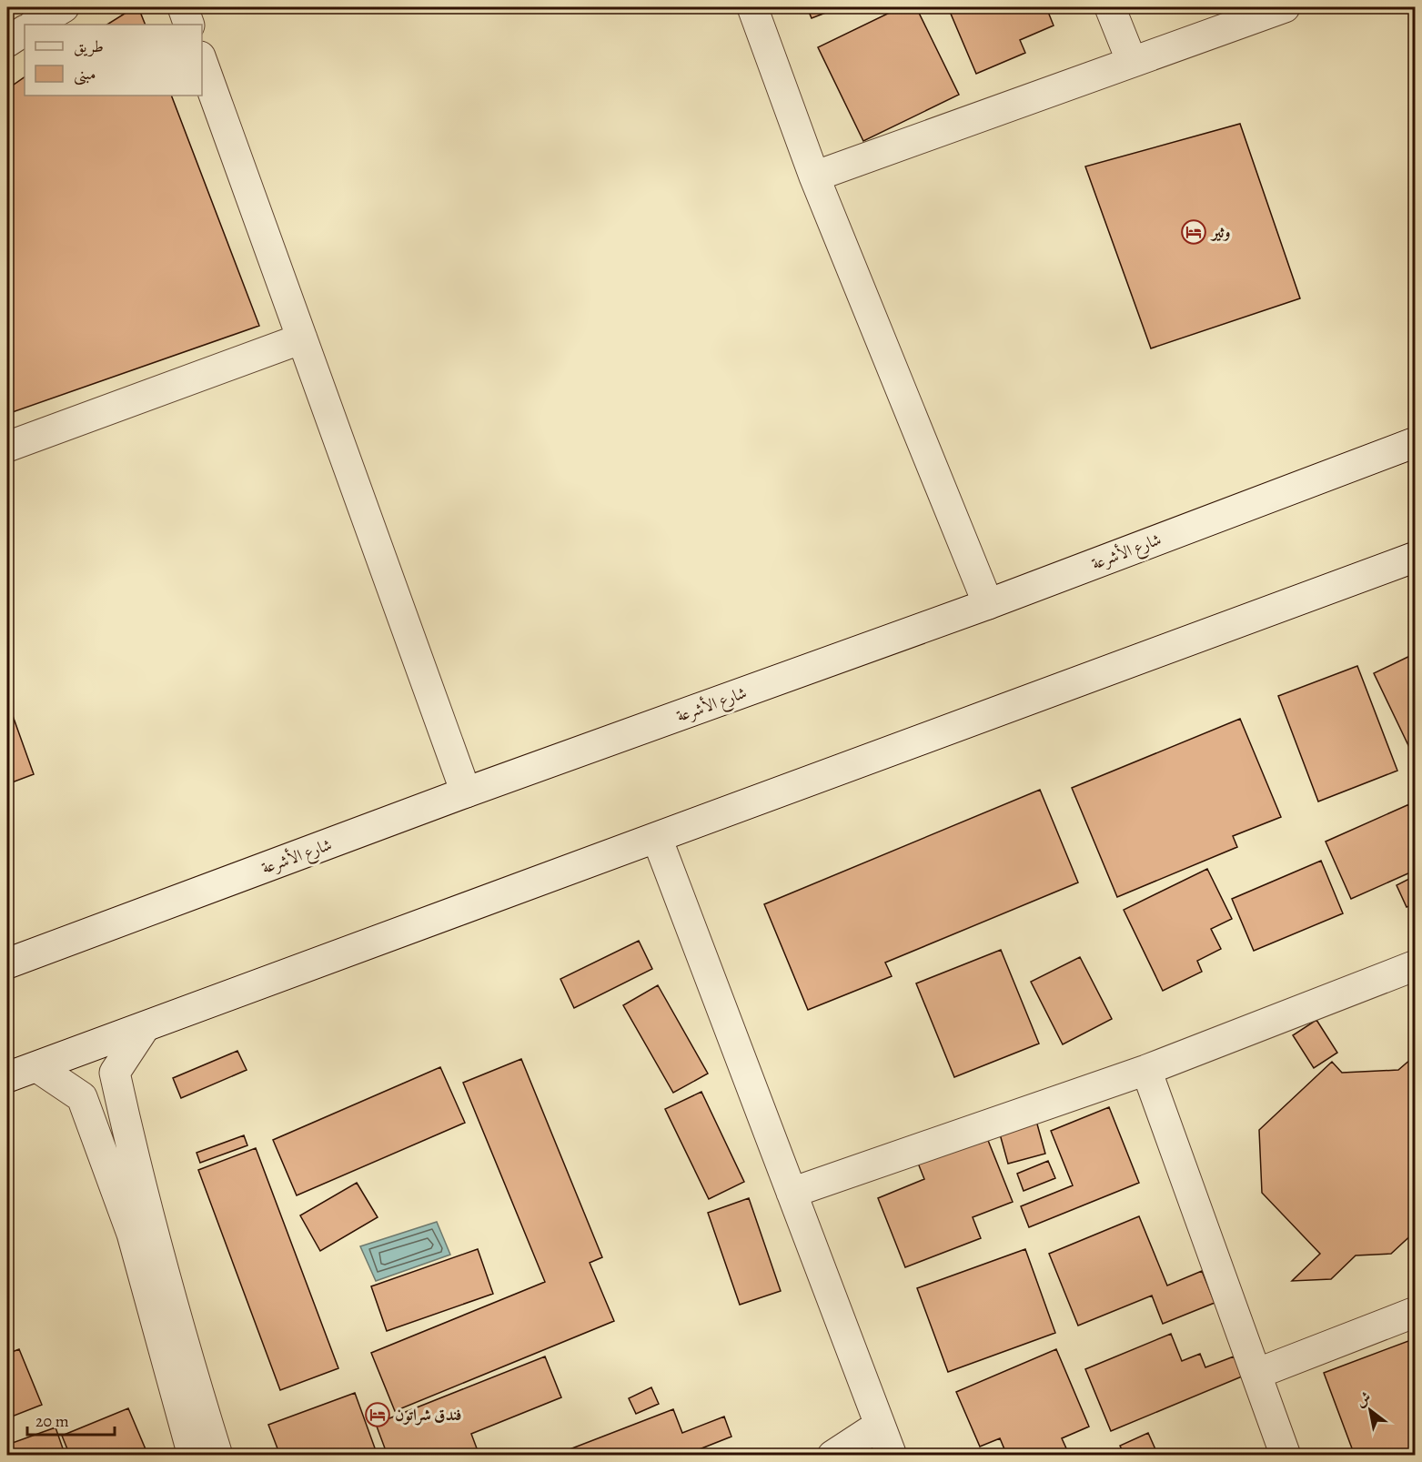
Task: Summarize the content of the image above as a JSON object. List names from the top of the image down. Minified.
{"streets":{"street":["شارع الأشرعة"]},"places":{"hotel":["وثير","فندق شراتون"]},"legend":["طريق","مبنى"],"scale_bar":"20 m","north":"top left"}
